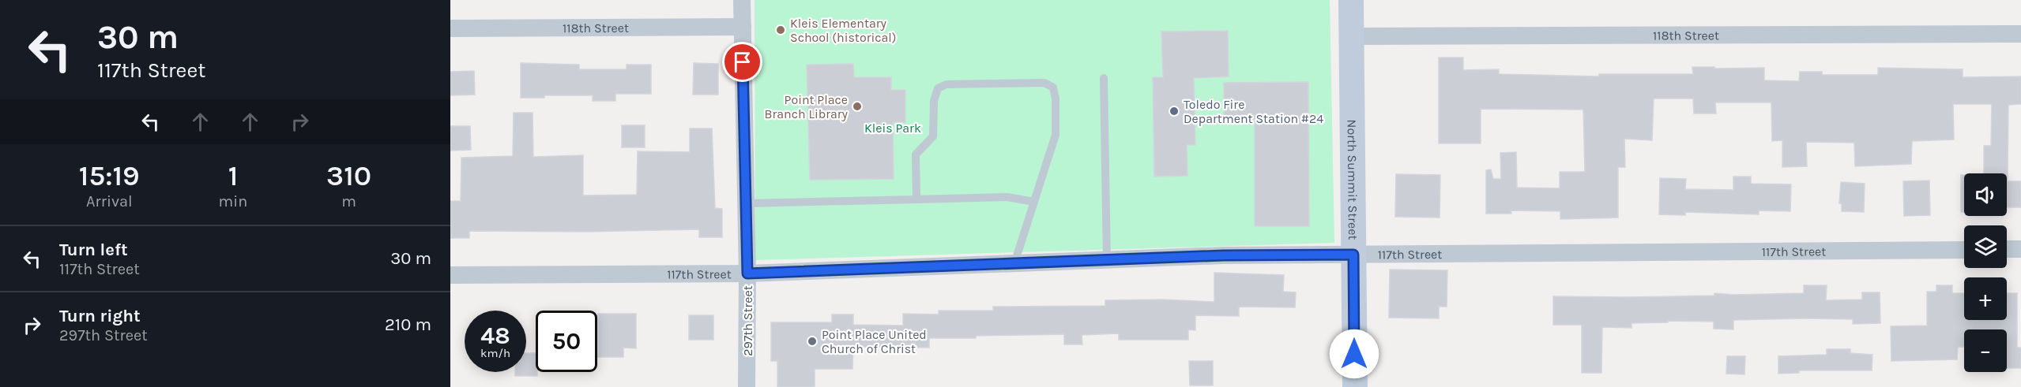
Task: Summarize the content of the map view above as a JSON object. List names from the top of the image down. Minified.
{"streets":{"main road":["North Summit Street"],"street":["118th Street","117th Street","297th Street"]},"crossings":[["118th Street","North Summit Street"],["118th Street","297th Street"],["North Summit Street","117th Street"],["117th Street","297th Street"]],"parks":["Kleis Park"],"places":["Kleis Elementary School (historical)","Point Place Branch Library","Toledo Fire Department Station #24","Point Place United Church of Christ"],"page":{"turn":["30 m","117th Street"],"eta":["15:19","Arrival","1","min","310","m"],"map_buttons":["+","−"],"list":[{"name":"Turn left","note":"117th Street","value":"30 m"},{"name":"Turn right","note":"297th Street","value":"210 m"}],"speed":"48 km/h","limit":"50"}}
